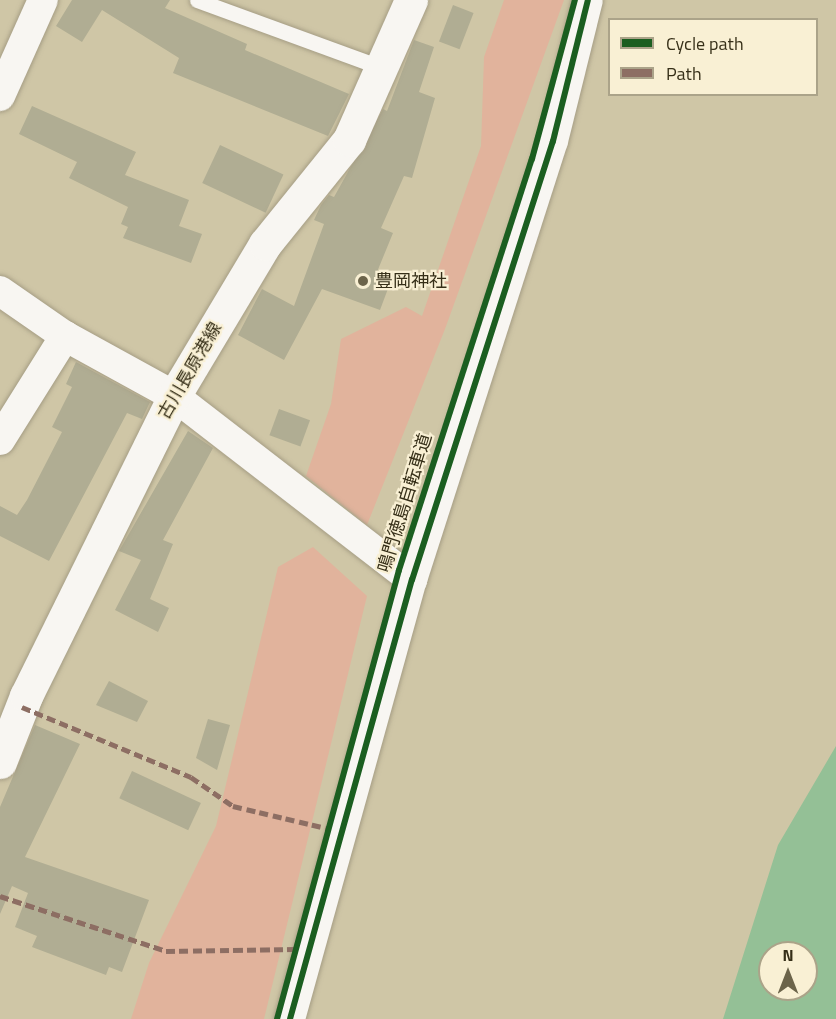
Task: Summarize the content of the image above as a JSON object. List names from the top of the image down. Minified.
{"streets":{"main road":["古川長原港線"],"cycle path":["鳴門徳島自転車道"]},"places":["豊岡神社"],"legend":["Cycle path","Path"],"north":"top"}
